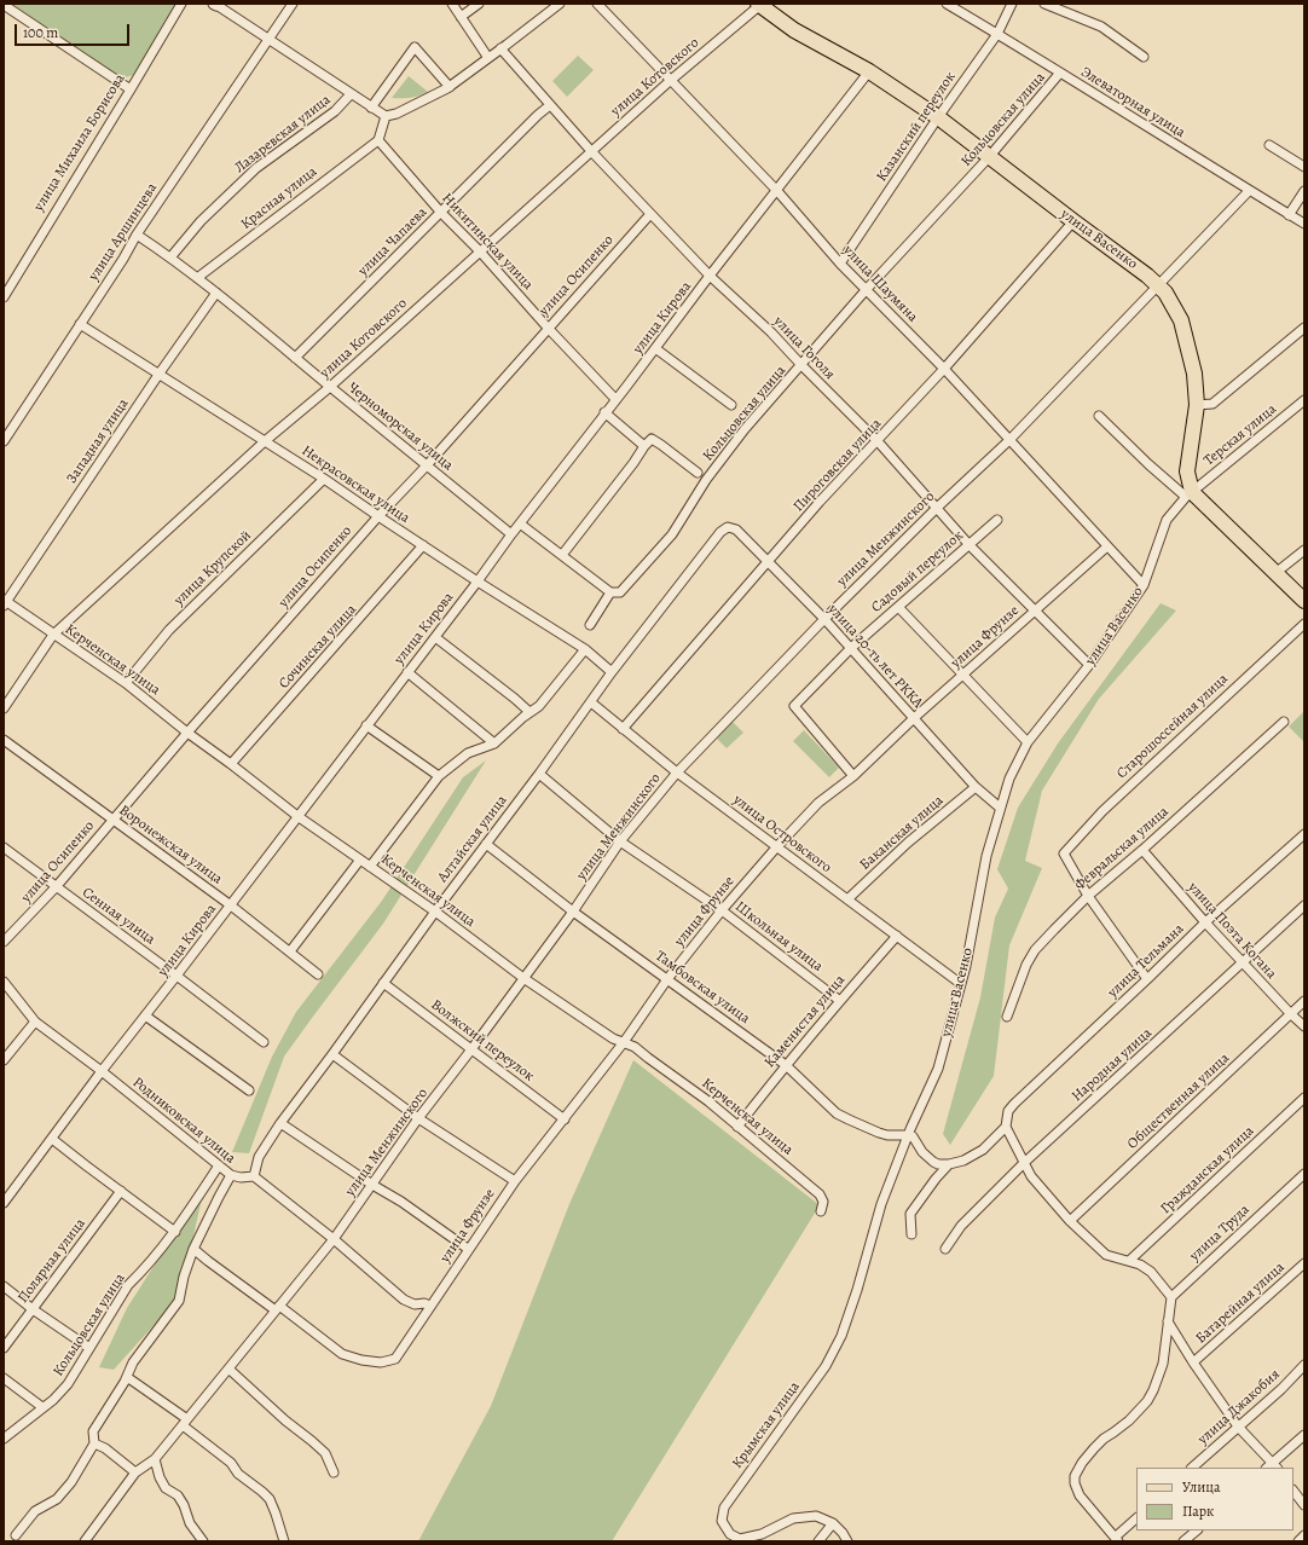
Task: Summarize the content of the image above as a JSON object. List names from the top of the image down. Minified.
{"streets":{"main road":["улица Васенко"],"street":["улица Котовского","Элеваторная улица","Кольцовская улица","Казанский переулок","Лазаревская улица","улица Михаила Борисова","Красная улица","улица Аршинцева","улица Чапаева","Никитинская улица","улица Осипенко","улица Шаумяна","улица Кирова","улица Гоголя","Черноморская улица","Терская улица","Западная улица","Пироговская улица","Некрасовская улица","улица Менжинского","улица Крупской","Садовый переулок","улица Фрунзе","Сочинская улица","улица 20-ть лет РККА","Керченская улица","Старошоссейная улица","Баканская улица","улица Островского","Алтайская улица","Воронежская улица","Февральская улица","Сенная улица","улица Поэта Когана","Школьная улица","улица Тельмана","Тамбовская улица","Каменистая улица","Волжский переулок","Народная улица","Общественная улица","Родниковская улица","Гражданская улица","улица Труда","Полярная улица","Батарейная улица","улица Джакобия","Крымская улица"]},"crossings":[["улица Котовского","улица Васенко"],["улица Котовского","Никитинская улица"],["улица Котовского","улица Шаумяна"],["улица Котовского","улица Гоголя"],["улица Котовского","Черноморская улица"],["улица Котовского","Некрасовская улица"],["улица Котовского","Керченская улица"],["Элеваторная улица","Кольцовская улица"],["Элеваторная улица","Казанский переулок"],["Элеваторная улица","улица Менжинского"],["Кольцовская улица","улица Васенко"],["Кольцовская улица","улица Шаумяна"],["Кольцовская улица","улица Гоголя"],["Кольцовская улица","Родниковская улица"],["Казанский переулок","улица Васенко"],["Казанский переулок","улица Шаумяна"],["Лазаревская улица","Черноморская улица"],["Красная улица","Никитинская улица"],["Красная улица","Черноморская улица"],["улица Аршинцева","Черноморская улица"],["улица Аршинцева","Некрасовская улица"],["улица Васенко","улица Шаумяна"],["улица Васенко","улица Кирова"],["улица Васенко","улица Гоголя"],["улица Васенко","Терская улица"],["улица Васенко","Пироговская улица"],["улица Васенко","улица Менжинского"],["улица Васенко","улица 20-ть лет РККА"],["улица Васенко","улица Островского"],["улица Васенко","Тамбовская улица"],["улица Васенко","Крымская улица"],["улица Чапаева","Никитинская улица"],["улица Чапаева","улица Гоголя"],["улица Чапаева","Черноморская улица"],["Никитинская улица","улица Осипенко"],["Никитинская улица","улица Кирова"],["улица Осипенко","улица Гоголя"],["улица Осипенко","Черноморская улица"],["улица Осипенко","Некрасовская улица"],["улица Осипенко","Керченская улица"],["улица Осипенко","Воронежская улица"],["улица Осипенко","Сенная улица"],["улица Шаумяна","улица Кирова"],["улица Шаумяна","Пироговская улица"],["улица Шаумяна","улица Менжинского"],["улица Шаумяна","улица Фрунзе"],["улица Кирова","улица Гоголя"],["улица Кирова","Черноморская улица"],["улица Кирова","Некрасовская улица"],["улица Кирова","Керченская улица"],["улица Кирова","Воронежская улица"],["улица Кирова","Сенная улица"],["улица Кирова","Родниковская улица"],["улица Гоголя","Пироговская улица"],["улица Гоголя","улица Менжинского"],["улица Гоголя","Садовый переулок"],["улица Гоголя","улица Фрунзе"],["Черноморская улица","Западная улица"],["Западная улица","Некрасовская улица"],["Западная улица","Керченская улица"],["Пироговская улица","улица 20-ть лет РККА"],["Пироговская улица","улица Островского"],["Некрасовская улица","улица Крупской"],["Некрасовская улица","Сочинская улица"],["Некрасовская улица","Алтайская улица"],["улица Менжинского","улица Фрунзе"],["улица Менжинского","улица 20-ть лет РККА"],["улица Менжинского","Керченская улица"],["улица Менжинского","улица Островского"],["улица Менжинского","Школьная улица"],["улица Менжинского","Тамбовская улица"],["улица Менжинского","Волжский переулок"],["улица Крупской","Керченская улица"],["Садовый переулок","улица Фрунзе"],["Садовый переулок","улица 20-ть лет РККА"],["улица Фрунзе","улица 20-ть лет РККА"],["улица Фрунзе","Керченская улица"],["улица Фрунзе","улица Островского"],["улица Фрунзе","Школьная улица"],["улица Фрунзе","Тамбовская улица"],["улица Фрунзе","Волжский переулок"],["Сочинская улица","Керченская улица"],["улица 20-ть лет РККА","Баканская улица"],["улица 20-ть лет РККА","Алтайская улица"],["Керченская улица","Алтайская улица"],["Керченская улица","Каменистая улица"],["Старошоссейная улица","Февральская улица"],["Баканская улица","улица Островского"],["улица Островского","Алтайская улица"],["улица Островского","Каменистая улица"],["Алтайская улица","Школьная улица"],["Алтайская улица","Тамбовская улица"],["Алтайская улица","Волжский переулок"],["Алтайская улица","Родниковская улица"],["Февральская улица","улица Поэта Когана"],["улица Поэта Когана","улица Тельмана"],["улица Поэта Когана","Народная улица"],["улица Поэта Когана","Общественная улица"],["Школьная улица","Каменистая улица"],["Тамбовская улица","Каменистая улица"]],"legend":["Улица","Парк"],"scale_bar":"100 m"}
